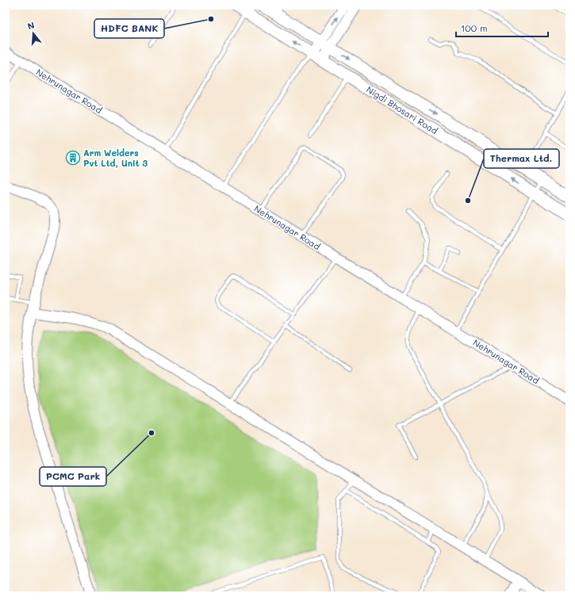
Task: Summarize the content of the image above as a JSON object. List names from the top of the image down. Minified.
{"streets":{"main road":["Nigdi Bhosari Road"],"street":["Nehrunagar Road"]},"places":{"other":["HDFC BANK","Thermax Ltd.","PCMC Park"],"building":["Arm Welders Pvt Ltd, Unit 3"]},"scale_bar":"100 m","north":"top"}
